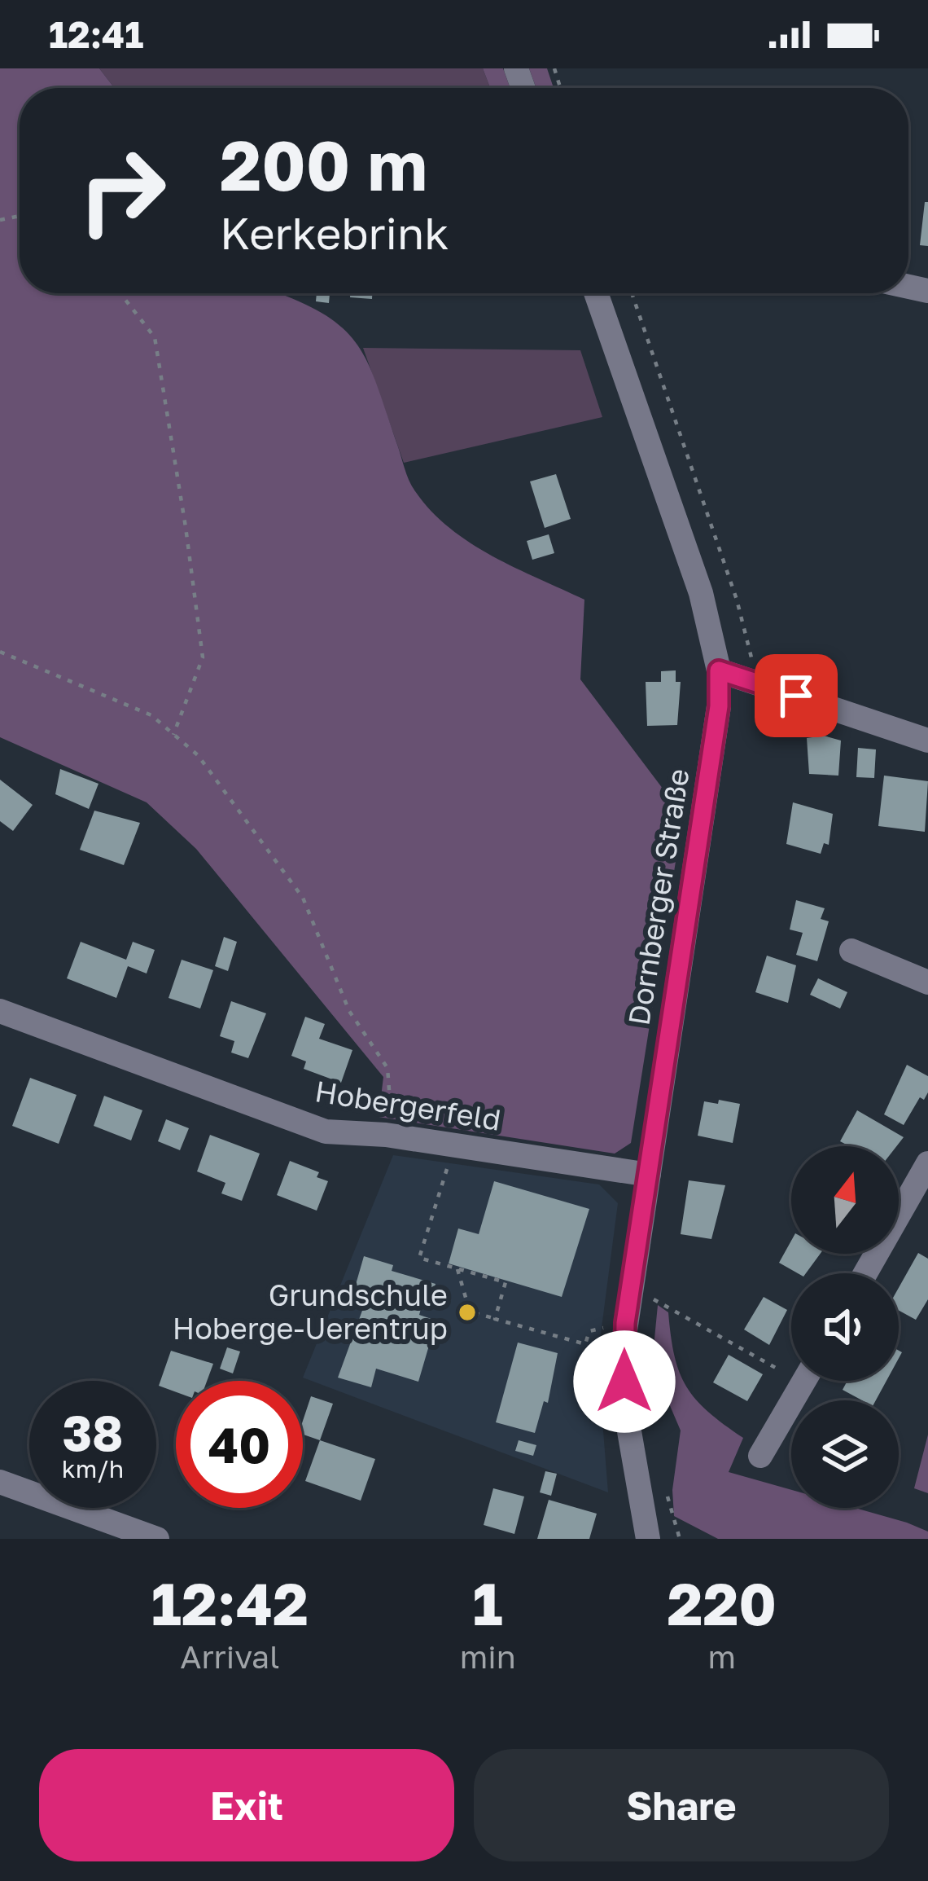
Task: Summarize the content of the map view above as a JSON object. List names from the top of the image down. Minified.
{"streets":{"street":["Dornberger Straße","Hobergerfeld"]},"crossings":[["Dornberger Straße","Hobergerfeld"]],"places":["Grundschule Hoberge-Uerentrup"],"north":"top","page":{"status":"12:41","turn":["200 m","Kerkebrink"],"speed":"38 km/h","limit":"40","eta":["12:42","Arrival","1","min","220","m"],"buttons":["Exit","Share"]}}
